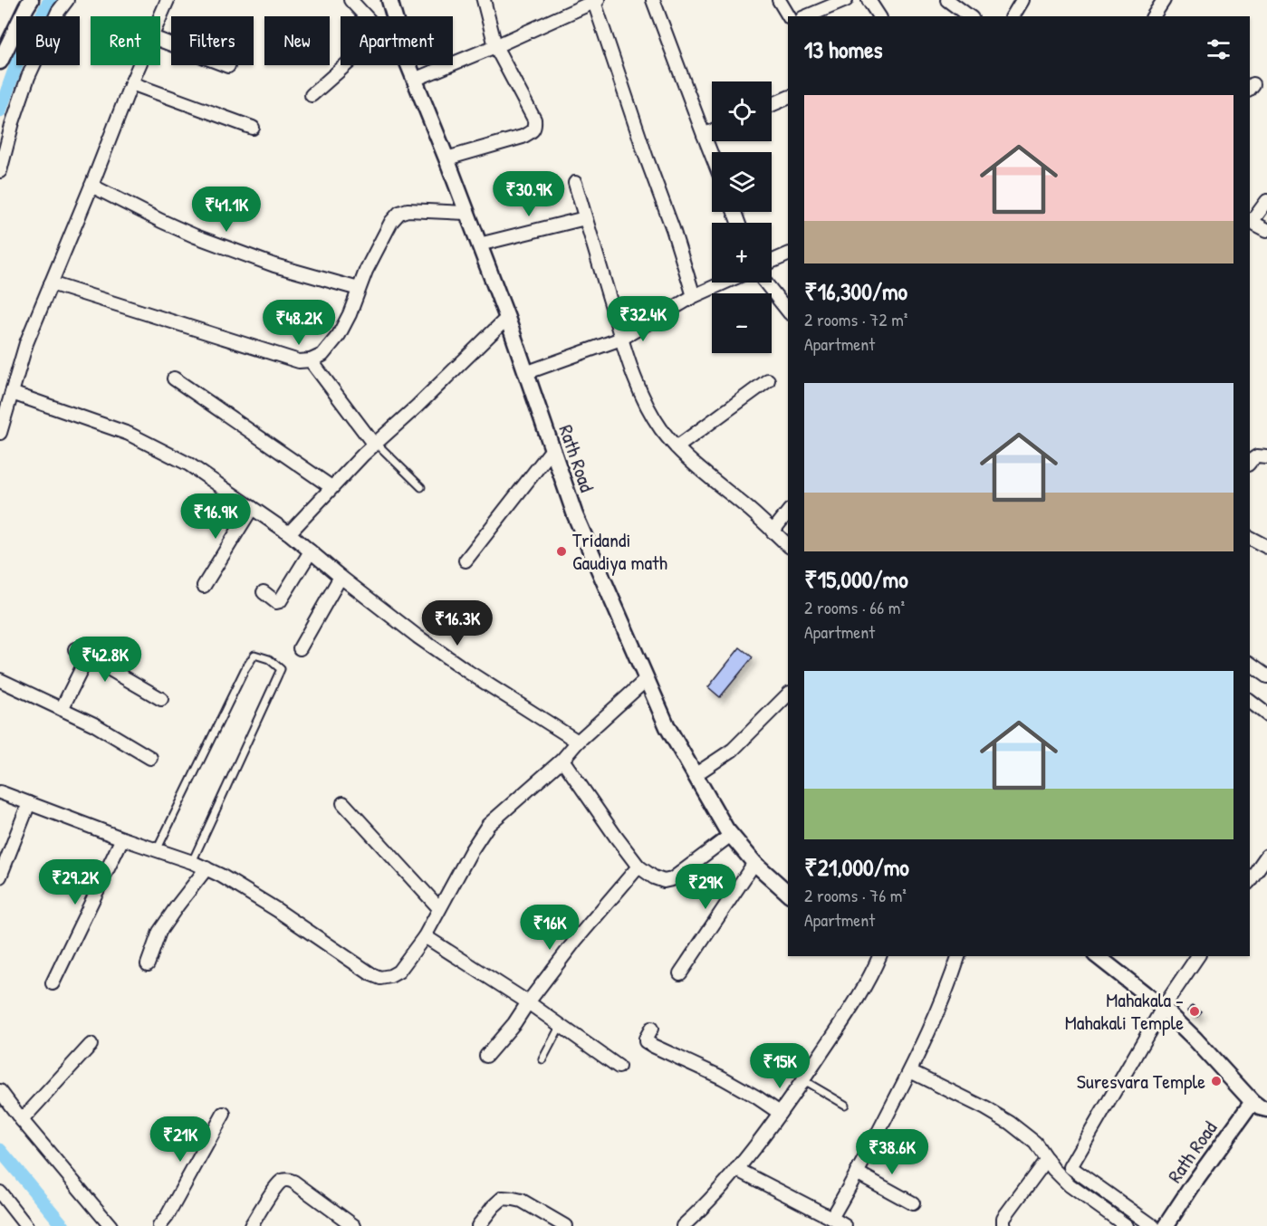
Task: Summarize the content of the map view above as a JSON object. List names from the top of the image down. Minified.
{"streets":{"street":["Rath Road"]},"places":["Tridandi Gaudiya math","Mahakala - Mahakali Temple","Suresvara Temple"],"page":{"chip":["Buy","Rent","Filters","New","Apartment"],"heading":"13 homes","map_buttons":["+","−"],"list":[{"name":"₹16,300/mo","note":"2 rooms · 72 m² · Apartment"},{"name":"₹15,000/mo","note":"2 rooms · 66 m² · Apartment"},{"name":"₹21,000/mo","note":"2 rooms · 76 m² · Apartment"}],"price":["₹30.9K","₹41.1K","₹32.4K","₹48.2K","₹16.9K","₹16.3K","₹42.8K","₹29.2K","₹29K","₹16K","₹15K","₹21K","₹38.6K"]}}
